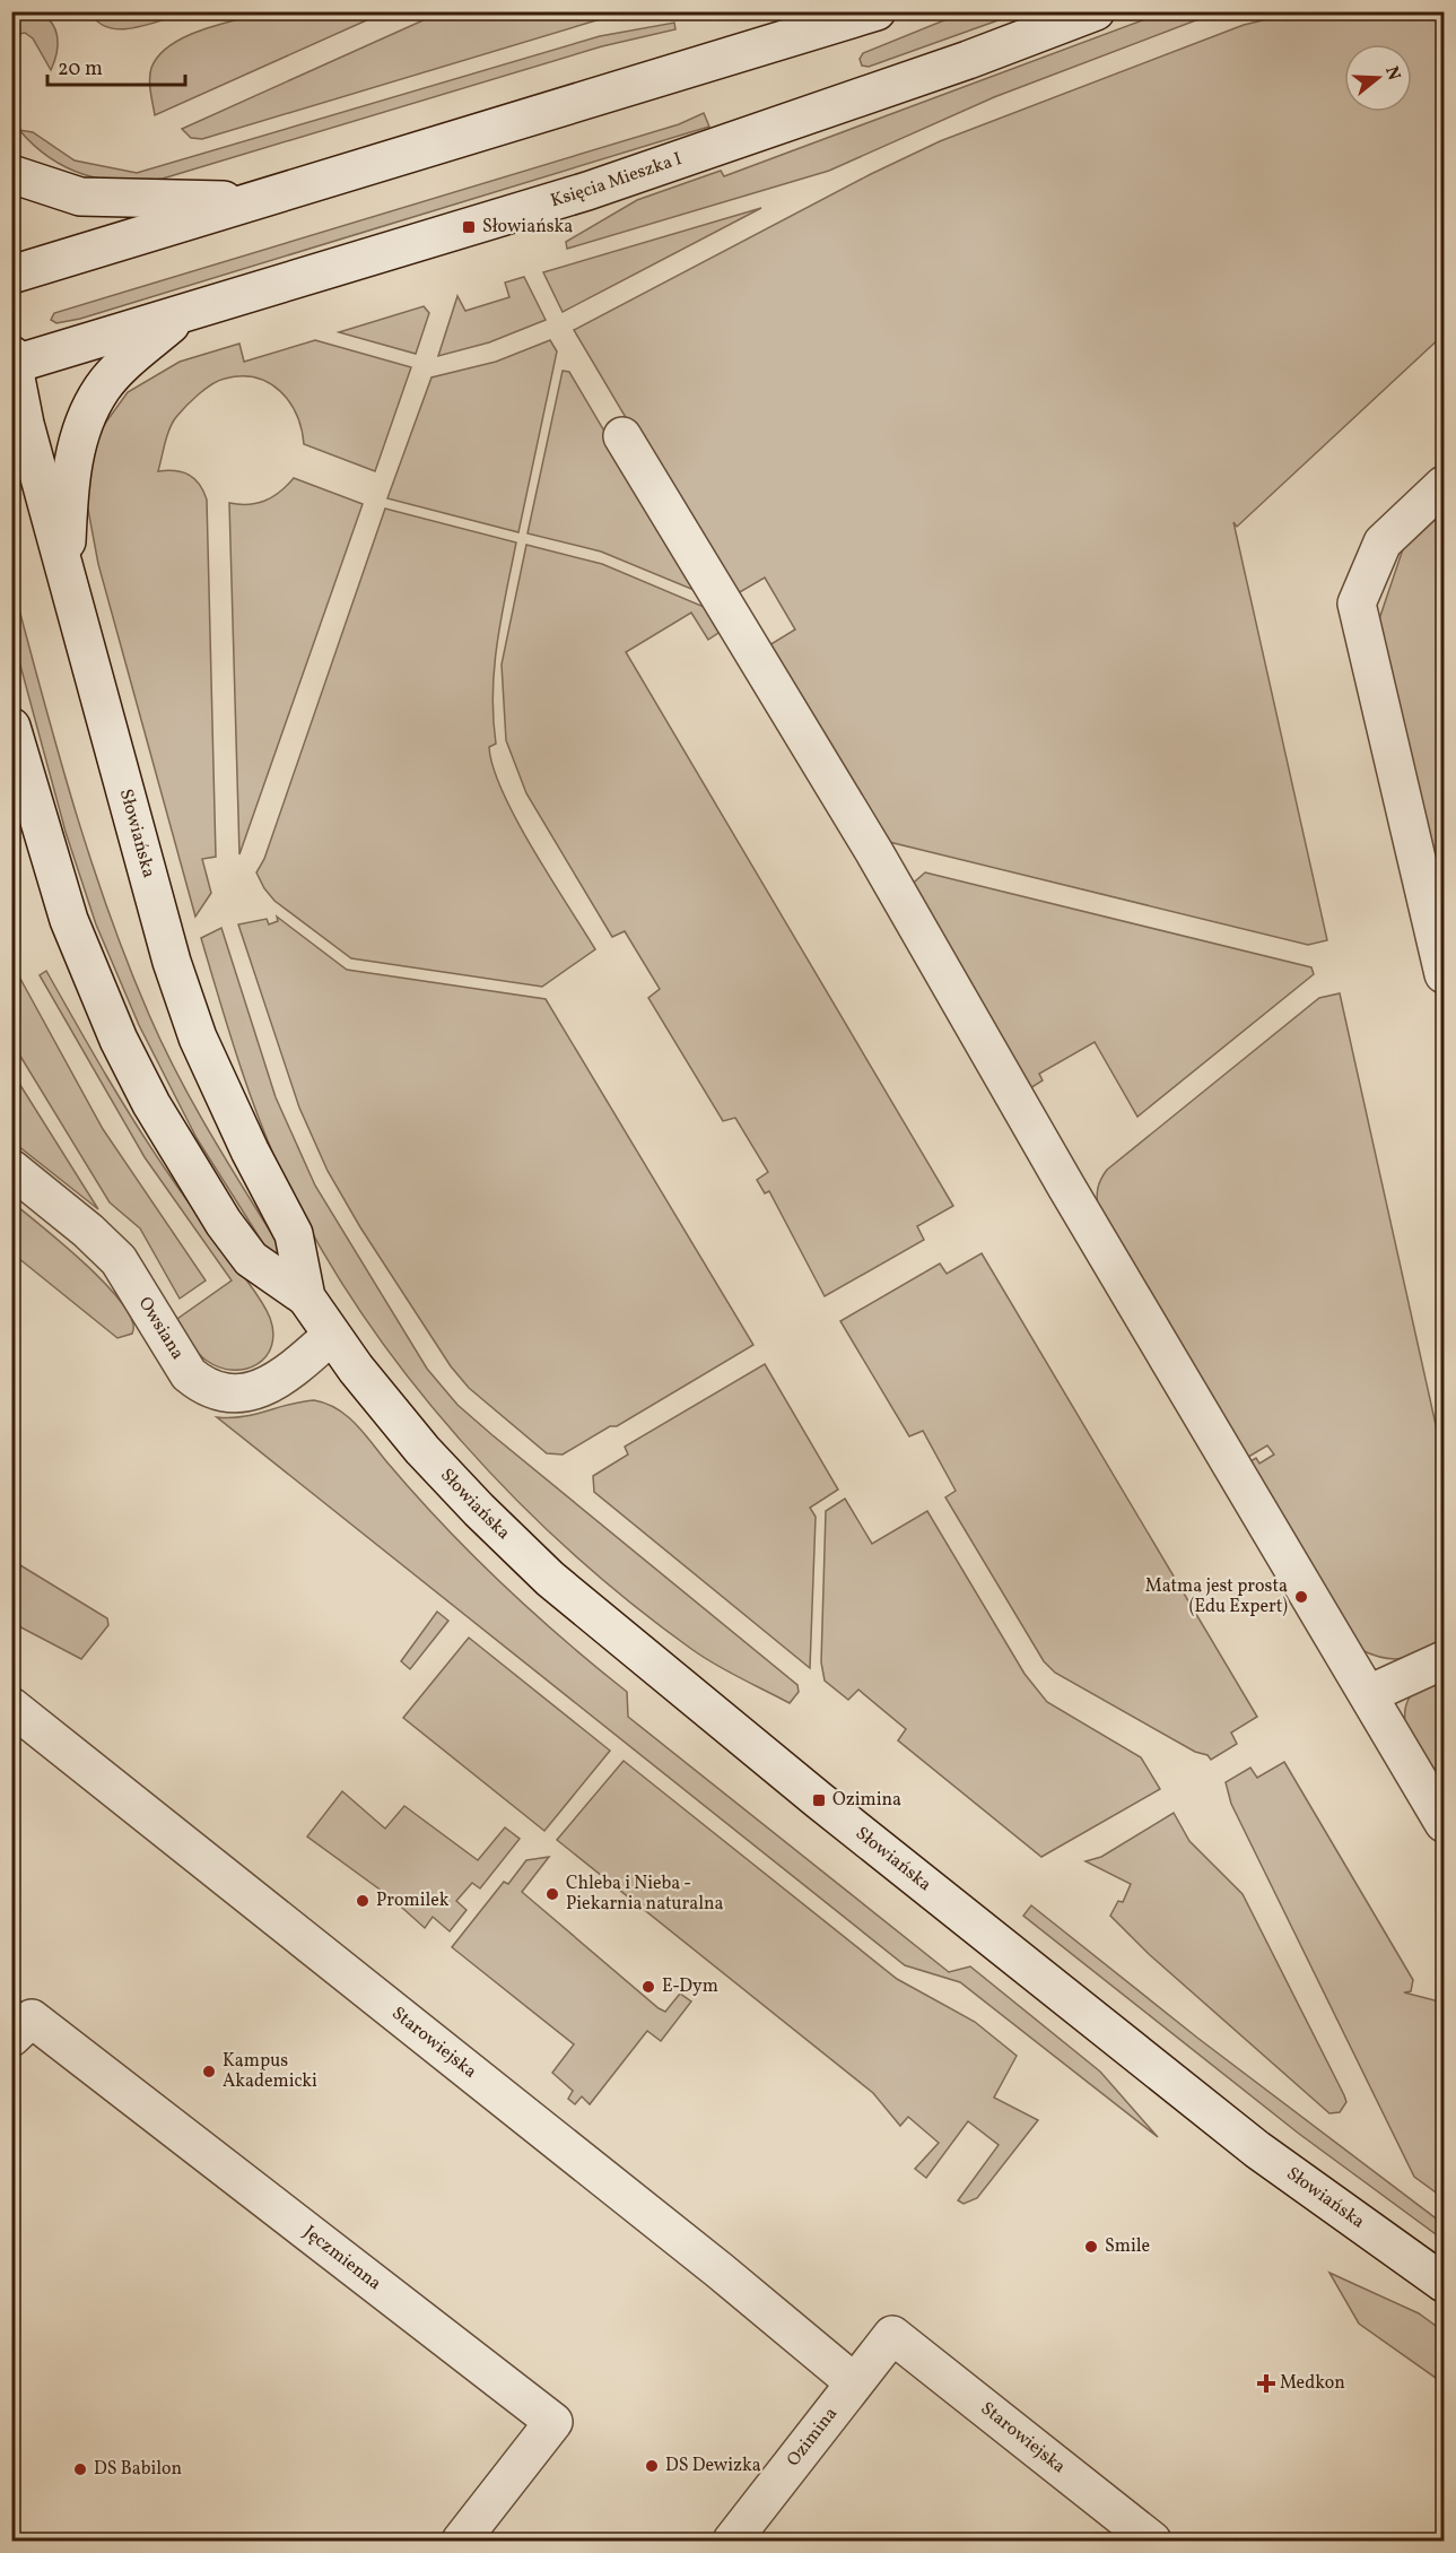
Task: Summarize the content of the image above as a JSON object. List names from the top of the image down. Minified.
{"streets":{"street":["Księcia Mieszka I","Słowiańska","Owsiana","Starowiejska","Jęczmienna","Ozimina"]},"crossings":[["Księcia Mieszka I","Słowiańska"],["Słowiańska","Owsiana"],["Starowiejska","Ozimina"]],"places":{"transit":["Słowiańska","Ozimina"],"other":["Matma jest prosta (Edu Expert)","Chleba i Nieba - Piekarnia naturalna","Promilek","E-Dym","Kampus Akademicki","Smile","DS Dewizka","DS Babilon"],"health":["Medkon"]},"scale_bar":"20 m","north":"right"}
